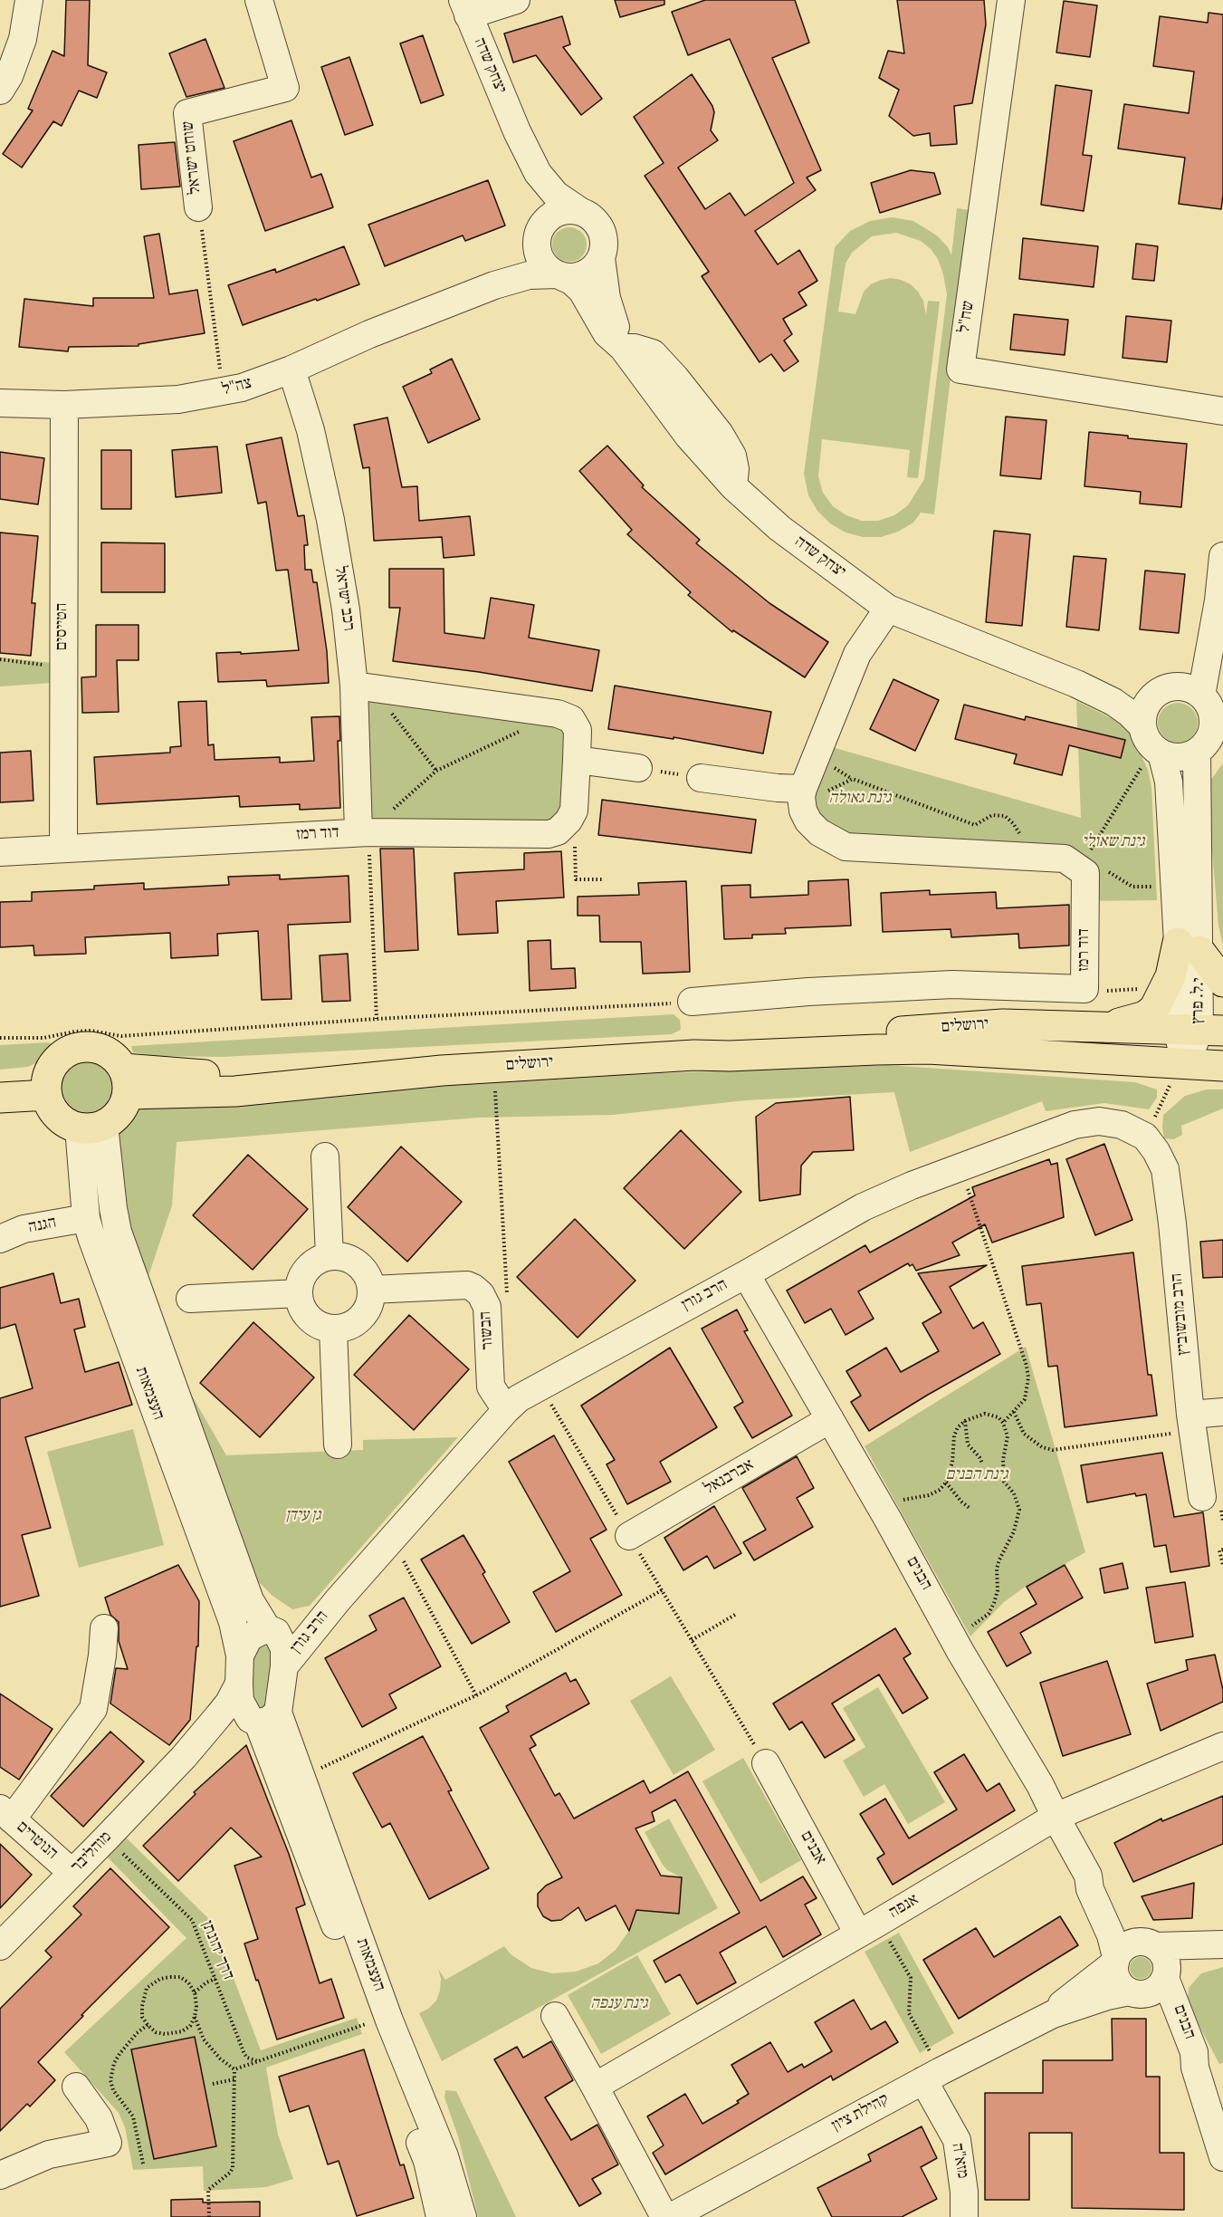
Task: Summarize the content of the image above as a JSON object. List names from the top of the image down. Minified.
{"streets":{"main road":["ירושלים"],"street":["יצחק שדה","שוחט ישראל","שח\"ל","צה\"ל","רכב ישראל","הטייסים","דוד רמז","י.ל. פרץ","הגנה","הרב גורן","הרב מובשוביץ","הבשור","העצמאות","אברבנאל","הבנים","הנוטרים","אבנים","מוהליבר","אנפה","קהילת ציון","מזא\"ה"],"path":["דרך יהונתן"]},"crossings":[["יצחק שדה","צה\"ל"],["יצחק שדה","י.ל. פרץ"],["שוחט ישראל","צה\"ל"],["צה\"ל","רכב ישראל"],["צה\"ל","הטייסים"],["רכב ישראל","דוד רמז"],["הטייסים","דוד רמז"],["י.ל. פרץ","ירושלים"],["ירושלים","העצמאות"],["הגנה","העצמאות"],["הרב גורן","הרב מובשוביץ"],["הרב גורן","הבשור"],["הרב גורן","העצמאות"],["הרב גורן","הבנים"],["העצמאות","מוהליבר"],["אברבנאל","הבנים"],["הבנים","אנפה"],["הבנים","קהילת ציון"],["הנוטרים","מוהליבר"],["אבנים","אנפה"],["מוהליבר","דרך יהונתן"],["קהילת ציון","מזא\"ה"]],"parks":["גינת גאולה","גינת שאולי","גינת הבנים","גן עידן","גינת ענפה"]}
